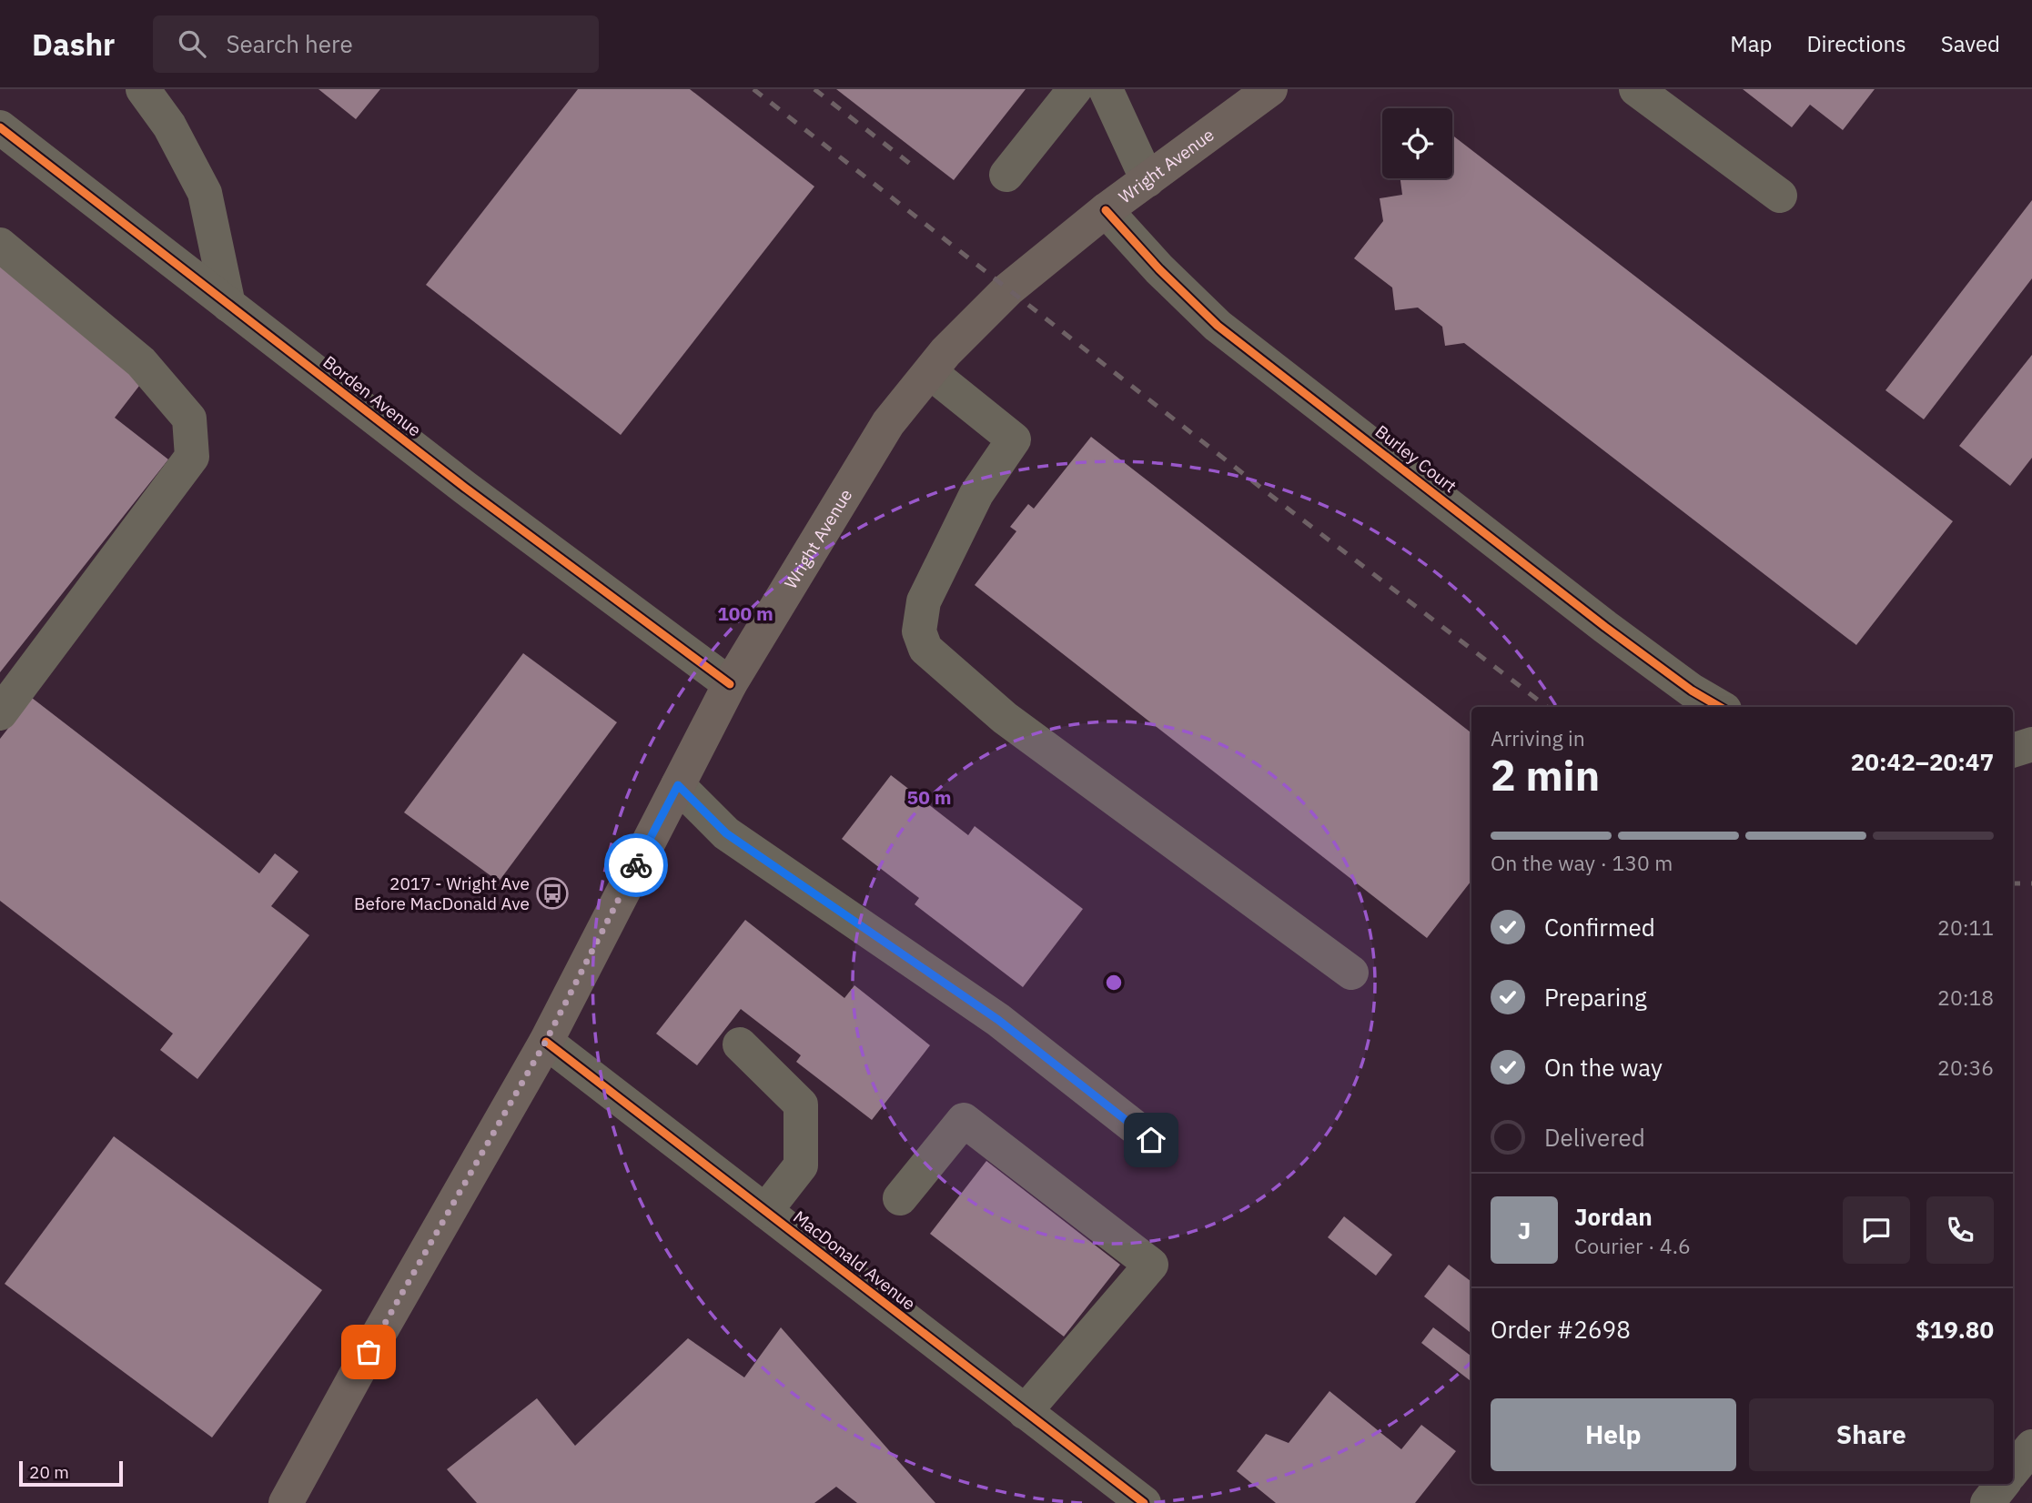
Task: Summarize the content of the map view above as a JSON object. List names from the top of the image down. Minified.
{"streets":{"main road":["Wright Avenue"],"street":["Borden Avenue","Burley Court","MacDonald Avenue"]},"crossings":[["Wright Avenue","Borden Avenue"],["Wright Avenue","Burley Court"],["Wright Avenue","MacDonald Avenue"]],"places":{"bus stop":["2017 - Wright Ave Before MacDonald Ave"]},"scale_bar":"20 m","page":{"header":"Dashr","search":"Search here","nav":["Map","Directions","Saved"],"heading":["2 min","Arriving in","20:42–20:47"],"panel":["Jordan","Courier · 4.6","Order #2698","$19.80"],"bar":"On the way · 130 m","list":[["Confirmed","20:11"],["Preparing","20:18"],["On the way","20:36"],"Delivered"],"round":"J","buttons":["Help","Share"],"scale":"20 m"},"rings":["100 m","50 m"]}
